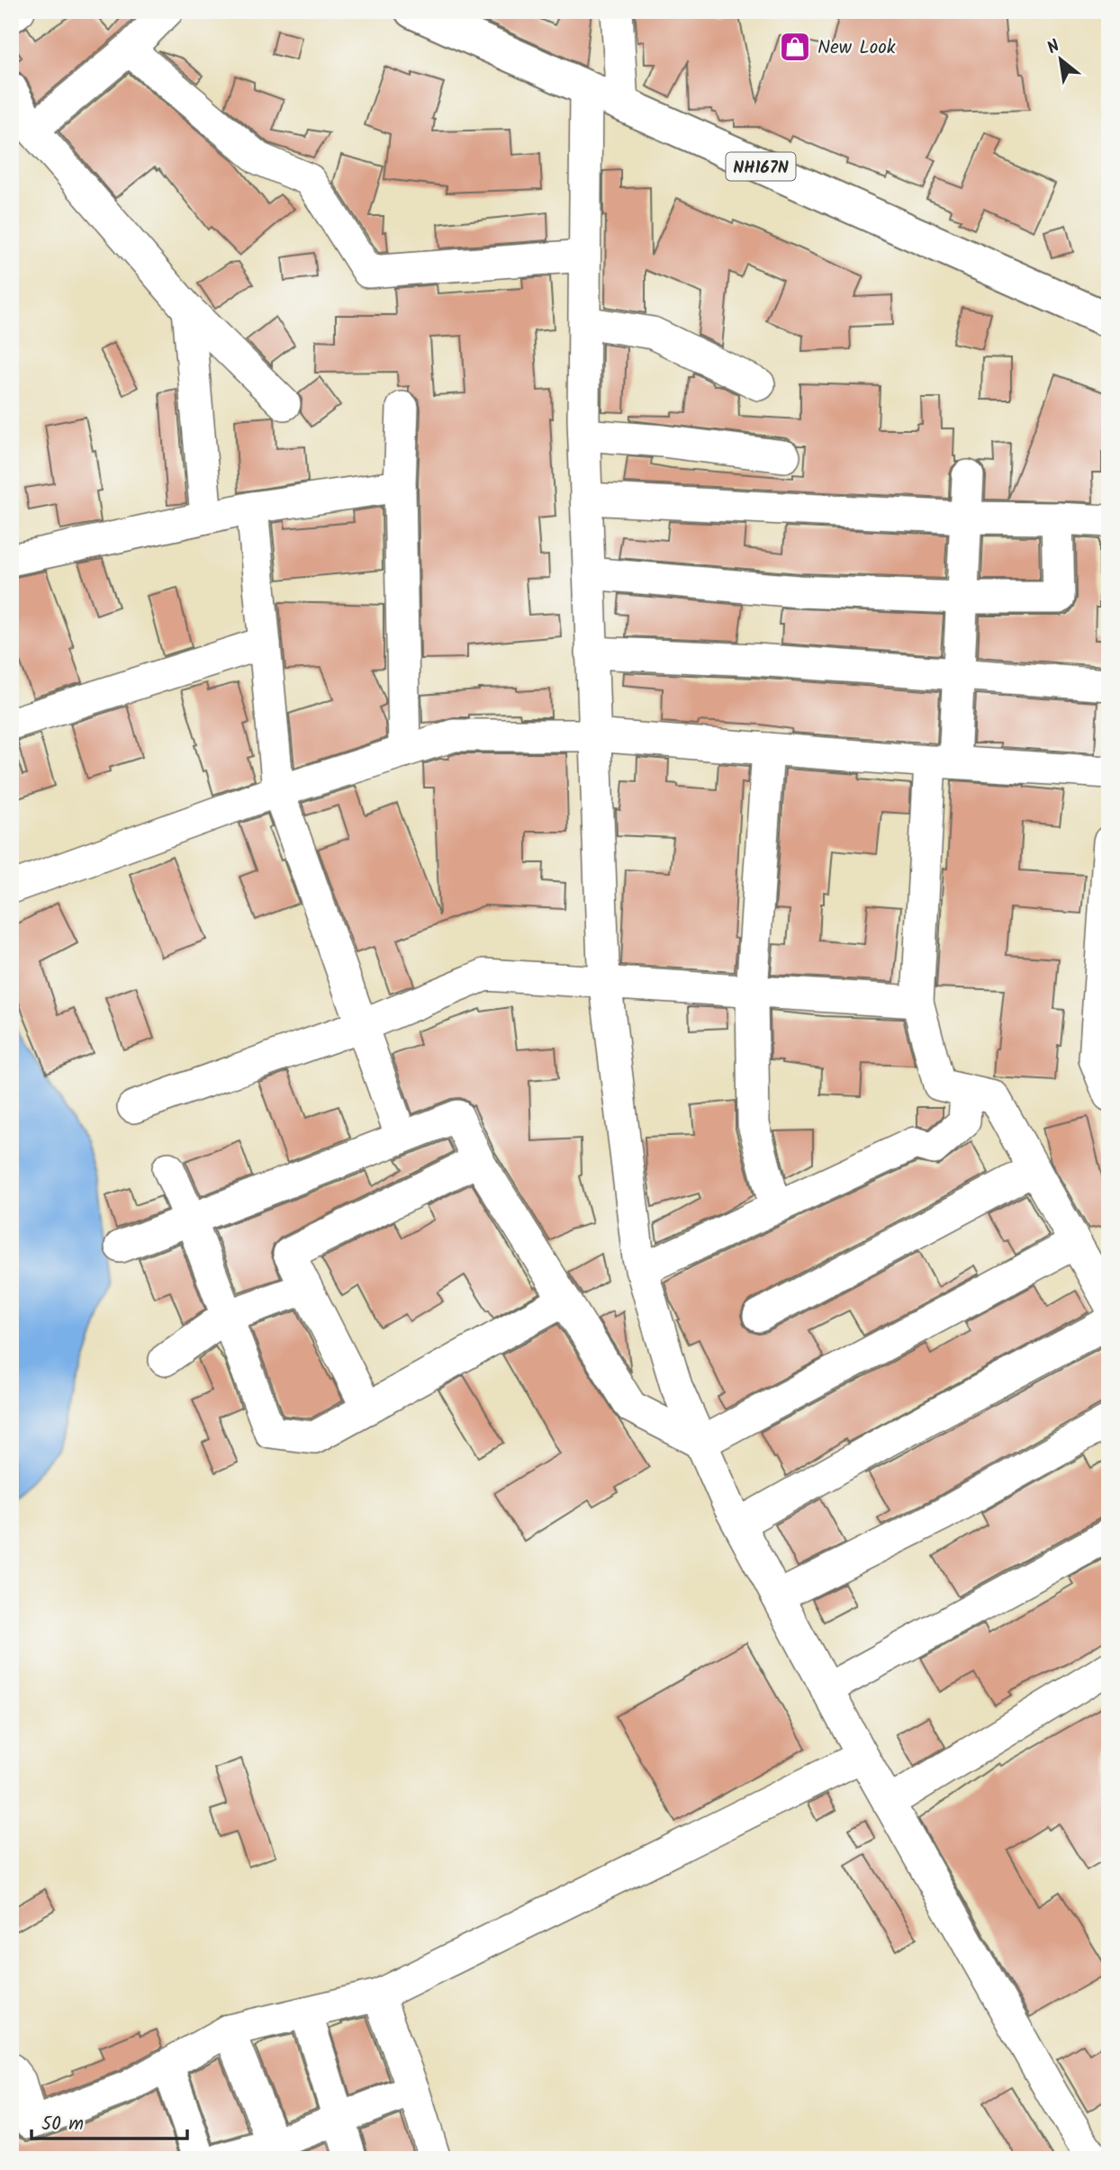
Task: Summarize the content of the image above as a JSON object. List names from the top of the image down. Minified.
{"streets":{"highway":["NH167N"]},"places":{"shop":["New Look"]},"scale_bar":"50 m","north":"top left"}
